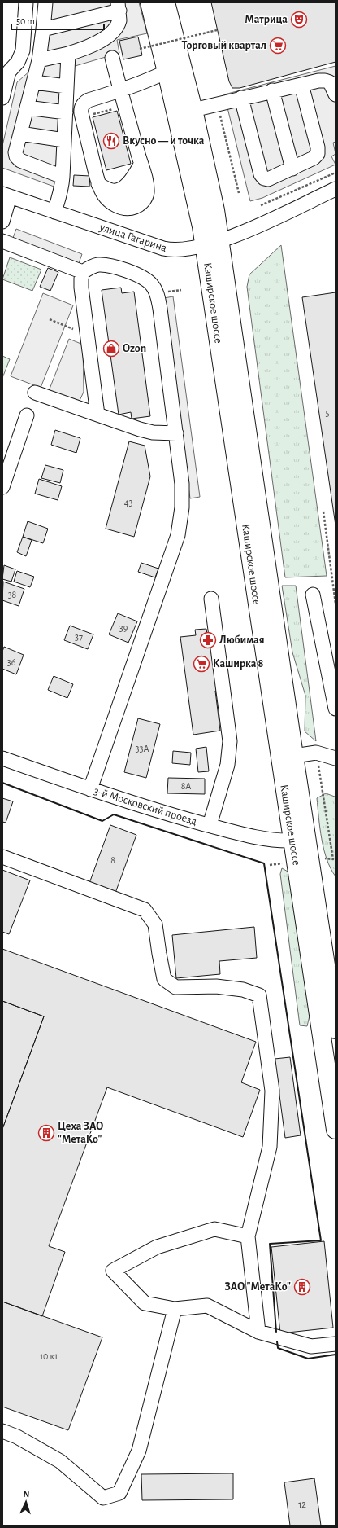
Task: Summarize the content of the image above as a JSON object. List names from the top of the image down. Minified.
{"streets":{"main road":["Каширское шоссе"],"street":["улица Гагарина","3-й Московский проезд"]},"crossings":[["улица Гагарина","Каширское шоссе"],["Каширское шоссе","3-й Московский проезд"]],"places":{"theatre":["Матрица"],"supermarket":["Торговый квартал","Каширка 8"],"restaurant":["Вкусно — и точка"],"shop":["Ozon"],"pharmacy":["Любимая"],"building":["Цеха ЗАО \"МетаКо\"","ЗАО \"МетаКо\""]},"house_numbers":["5","43","38","39","37","36","33А","8А","8","10 к1","12"],"scale_bar":"50 m","north":"top"}
